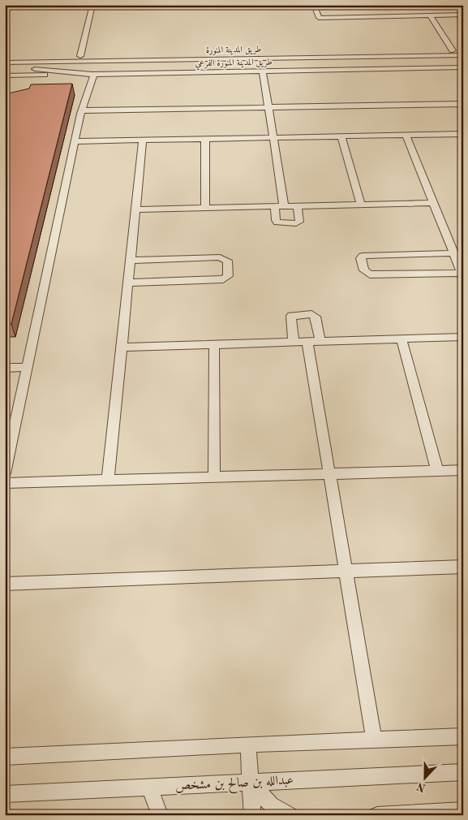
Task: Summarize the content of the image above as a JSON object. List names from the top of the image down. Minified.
{"streets":{"street":["طريق المدينة المنورة","طريق المدينة المنورة الفرعي","عبدالله بن صالح بن مشخص"]},"crossings":[["طريق المدينة المنورة","طريق المدينة المنورة الفرعي"]],"north":"bottom"}
